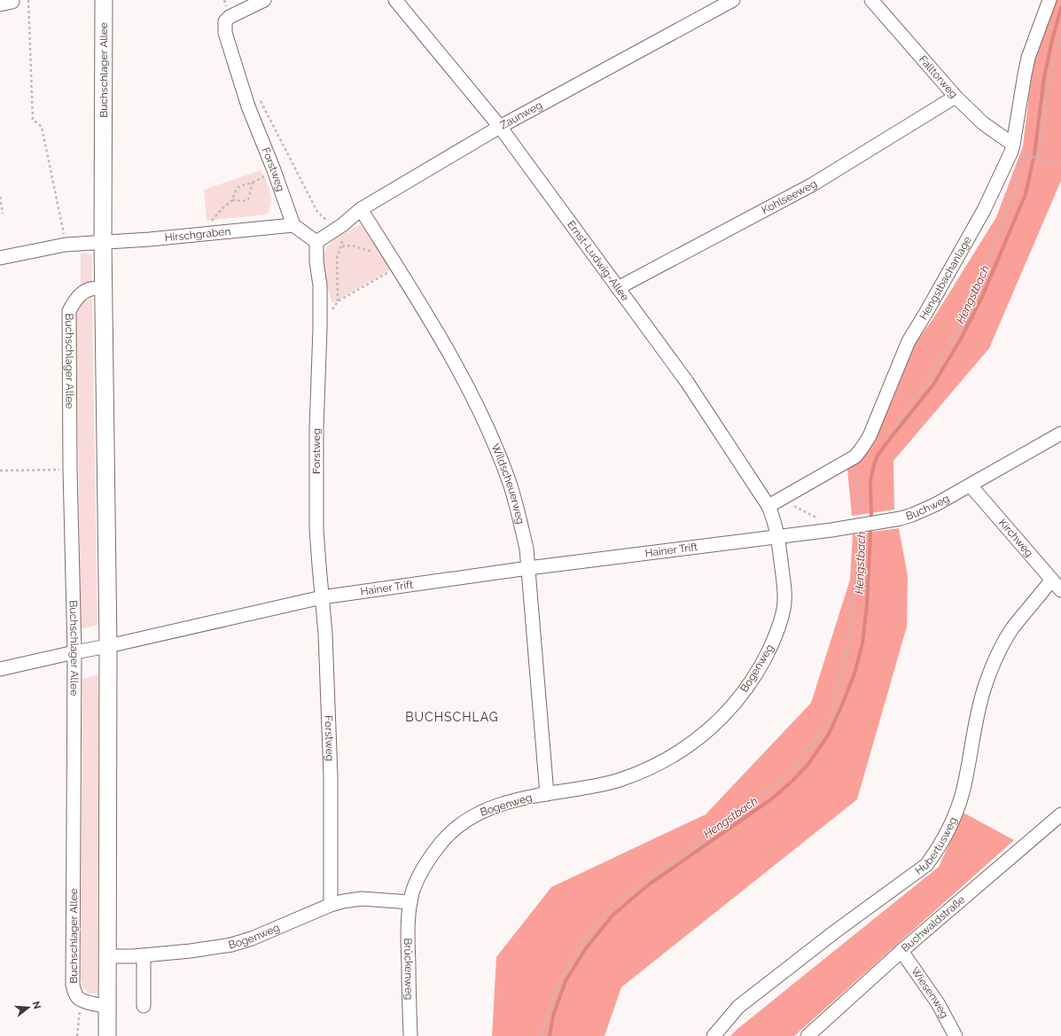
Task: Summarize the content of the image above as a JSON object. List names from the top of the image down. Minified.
{"streets":{"main road":["Buchschlager Allee"],"street":["Falltorweg","Zaunweg","Forstweg","Kohlseeweg","Hirschgraben","Ernst-Ludwig-Allee","Hengstbachanlage","Wildscheuerweg","Buchweg","Kirchweg","Hainer Trift","Bogenweg","Hubertusweg","Buchwaldstraße","Brückenweg","Wiesenweg"]},"crossings":[["Buchschlager Allee","Hirschgraben"],["Buchschlager Allee","Hainer Trift"],["Buchschlager Allee","Bogenweg"],["Falltorweg","Kohlseeweg"],["Falltorweg","Hengstbachanlage"],["Zaunweg","Forstweg"],["Zaunweg","Ernst-Ludwig-Allee"],["Zaunweg","Wildscheuerweg"],["Forstweg","Hirschgraben"],["Forstweg","Hainer Trift"],["Forstweg","Bogenweg"],["Kohlseeweg","Ernst-Ludwig-Allee"],["Ernst-Ludwig-Allee","Hengstbachanlage"],["Ernst-Ludwig-Allee","Buchweg"],["Ernst-Ludwig-Allee","Hainer Trift"],["Ernst-Ludwig-Allee","Bogenweg"],["Wildscheuerweg","Hainer Trift"],["Wildscheuerweg","Bogenweg"],["Buchweg","Kirchweg"],["Buchweg","Hainer Trift"],["Buchweg","Bogenweg"],["Kirchweg","Hubertusweg"],["Hainer Trift","Bogenweg"],["Bogenweg","Brückenweg"],["Buchwaldstraße","Wiesenweg"]],"districts":["BUCHSCHLAG"],"water":["Hengstbach"],"north":"right"}
